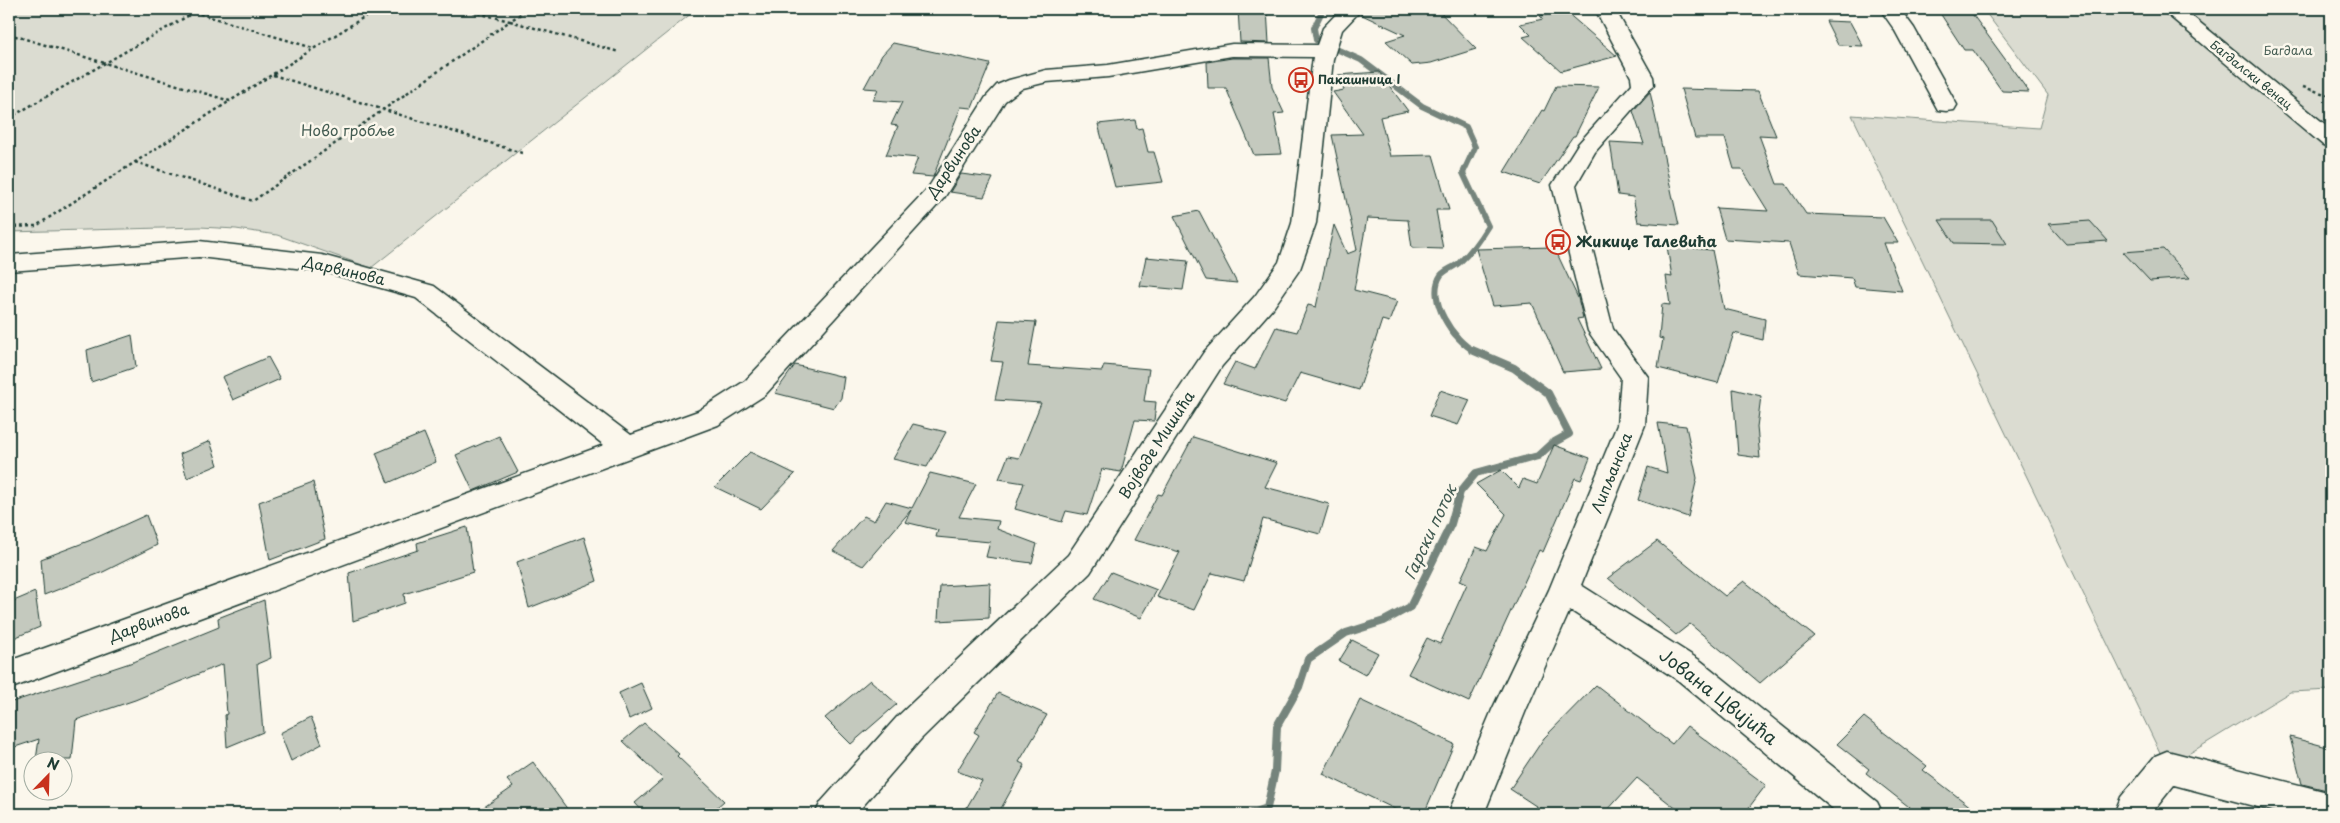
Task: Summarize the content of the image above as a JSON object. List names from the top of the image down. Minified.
{"streets":{"street":["Багдалски венац","Дарвинова","Војводе Мишића","Липљанска","Јована Цвијића"]},"crossings":[["Дарвинова","Војводе Мишића"],["Липљанска","Јована Цвијића"]],"water":["Гарски поток"],"parks":["Багдала","Ново гробље"],"places":{"bus stop":["Пакашница I","Жикице Талевића"]},"north":"top right"}
